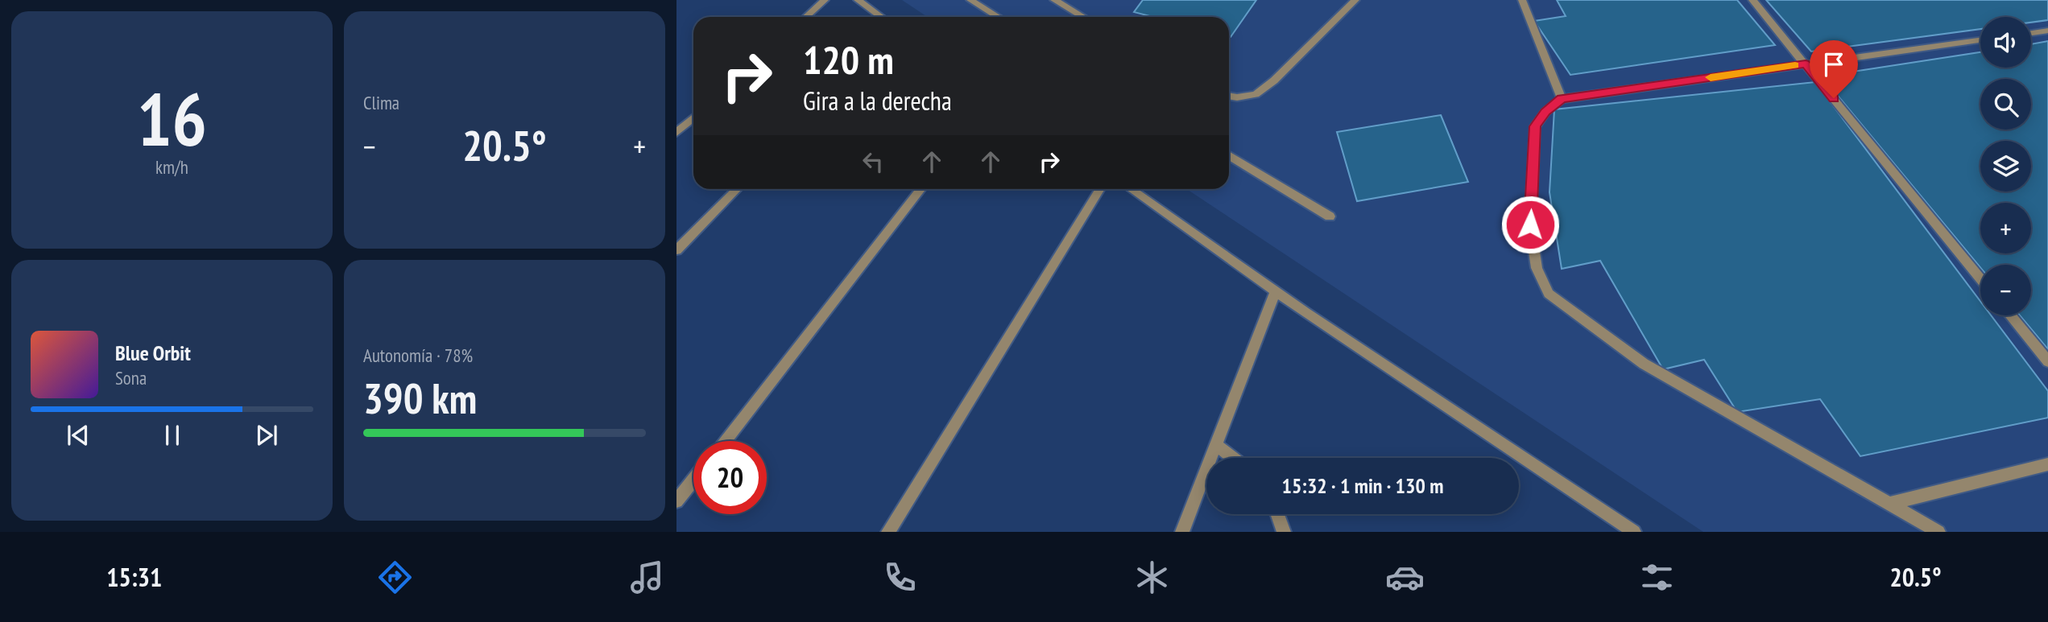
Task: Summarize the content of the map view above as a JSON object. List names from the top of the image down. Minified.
{"page":{"tile":[["16","km/h"],"Clima",["Autonomía · 78%","390 km"]],"map_buttons":["+","−"],"turn":["120 m","Gira a la derecha"],"heat":["−","20.5°","+"],"song":["Blue Orbit","Sona"],"limit":"20","trip":"15:32 · 1 min · 130 m","tabs":["15:31","20.5°"]}}
